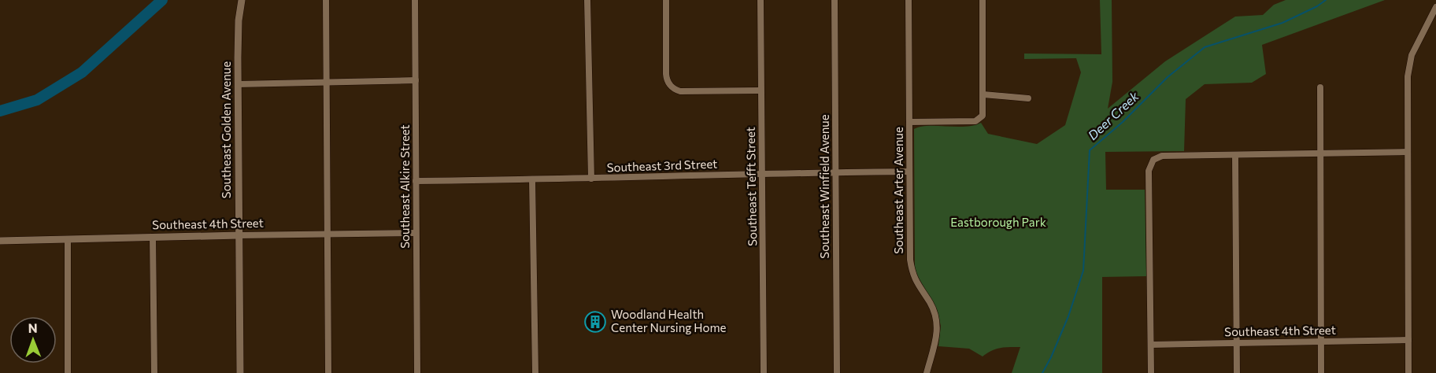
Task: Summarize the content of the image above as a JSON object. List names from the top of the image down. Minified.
{"streets":{"street":["Southeast Golden Avenue","Southeast 3rd Street","Southeast Alkire Street","Southeast Tefft Street","Southeast Winfield Avenue","Southeast Arter Avenue","Southeast 4th Street"]},"crossings":[["Southeast Golden Avenue","Southeast 4th Street"],["Southeast 3rd Street","Southeast Alkire Street"],["Southeast 3rd Street","Southeast Tefft Street"],["Southeast 3rd Street","Southeast Winfield Avenue"],["Southeast 3rd Street","Southeast Arter Avenue"],["Southeast Alkire Street","Southeast 4th Street"]],"water":["Deer Creek"],"parks":["Eastborough Park"],"places":{"building":["Woodland Health Center Nursing Home"]},"north":"top"}
